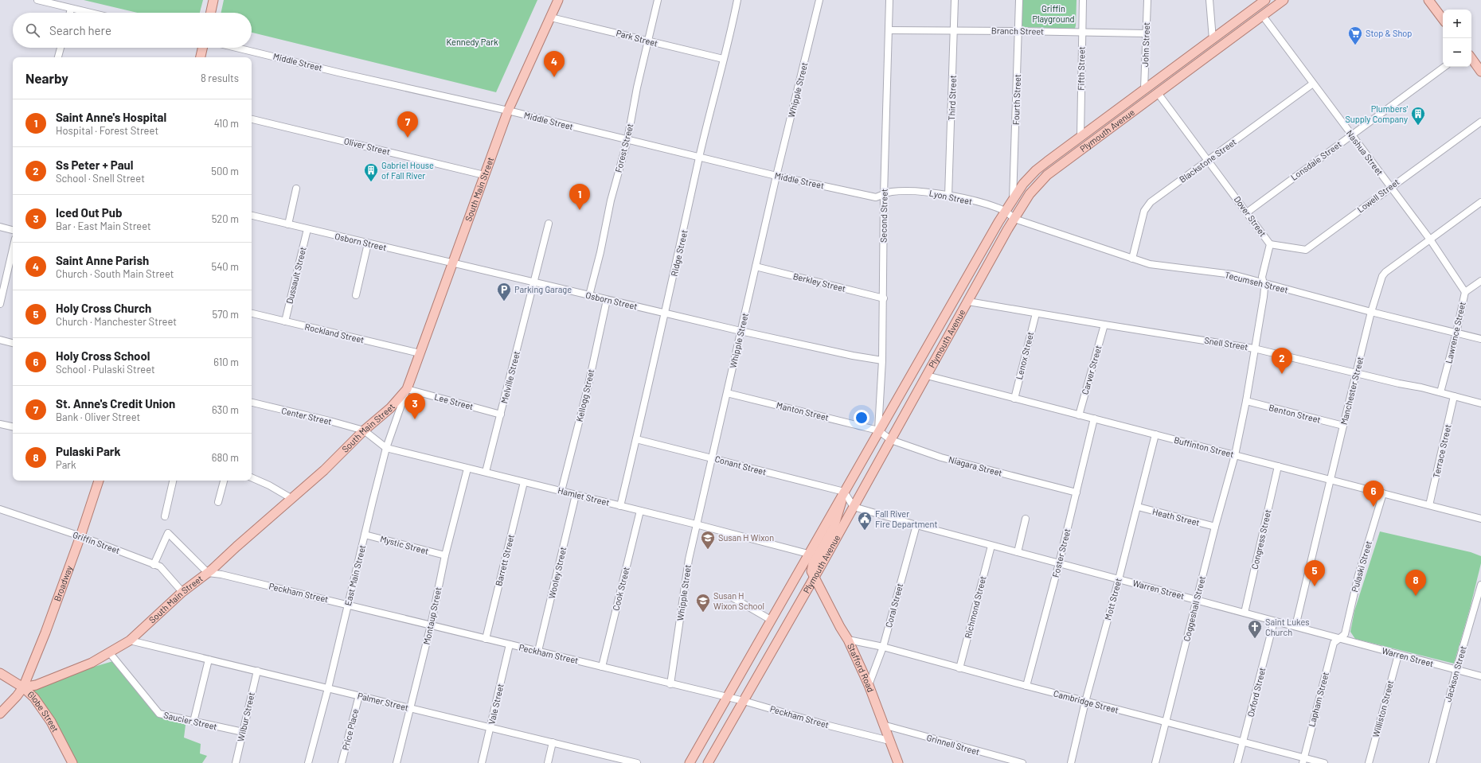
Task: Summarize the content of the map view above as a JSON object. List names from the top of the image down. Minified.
{"streets":{"main road":["Plymouth Avenue","South Main Street","Broadway","Stafford Road","Globe Street"],"street":["Branch Street","Park Street","John Street","Middle Street","Fifth Street","Whipple Street","Third Street","Fourth Street","Oliver Street","Forest Street","Nashua Street","Blackstone Street","Lonsdale Street","Lowell Street","Lyon Street","Second Street","Dover Street","Osborn Street","Ridge Street","Dussault Street","Berkley Street","Tecumseh Street","Lawrence Street","Rockland Street","Snell Street","Lenox Street","Carver Street","Melville Street","Manchester Street","Kellogg Street","Lee Street","Manton Street","Benton Street","Center Street","Buffinton Street","Terrace Street","Conant Street","Niagara Street","Hamlet Street","Heath Street","Congress Street","Griffin Street","Mystic Street","Foster Street","Barrett Street","Pulaski Street","Wooley Street","East Main Street","Cook Street","Warren Street","Peckham Street","Mott Street","Coral Street","Richmond Street","Coggeshall Street","Montaup Street","Jackson Street","Oxford Street","Lapham Street","Palmer Street","Cambridge Street","Vale Street","Williston Street","Wilbur Street","Saucier Street","Price Place","Grinnell Street"]},"crossings":[["Branch Street","John Street"],["Branch Street","Fifth Street"],["Branch Street","Third Street"],["Branch Street","Fourth Street"],["Branch Street","Second Street"],["Park Street","Forest Street"],["Park Street","South Main Street"],["Park Street","Ridge Street"],["John Street","Plymouth Avenue"],["Middle Street","Whipple Street"],["Middle Street","Forest Street"],["Middle Street","South Main Street"],["Middle Street","Lyon Street"],["Middle Street","Second Street"],["Middle Street","Ridge Street"],["Fifth Street","Plymouth Avenue"],["Whipple Street","Osborn Street"],["Whipple Street","Berkley Street"],["Whipple Street","Manton Street"],["Whipple Street","Conant Street"],["Whipple Street","Hamlet Street"],["Whipple Street","Peckham Street"],["Third Street","Lyon Street"],["Fourth Street","Plymouth Avenue"],["Plymouth Avenue","Nashua Street"],["Plymouth Avenue","Lyon Street"],["Plymouth Avenue","Second Street"],["Plymouth Avenue","Dover Street"],["Plymouth Avenue","Tecumseh Street"],["Plymouth Avenue","Snell Street"],["Plymouth Avenue","Manton Street"],["Plymouth Avenue","Buffinton Street"],["Plymouth Avenue","Conant Street"],["Plymouth Avenue","Niagara Street"],["Plymouth Avenue","Hamlet Street"],["Plymouth Avenue","Warren Street"],["Plymouth Avenue","Peckham Street"],["Plymouth Avenue","Stafford Road"],["Oliver Street","South Main Street"],["Forest Street","Osborn Street"],["Nashua Street","Blackstone Street"],["Nashua Street","Lonsdale Street"],["Nashua Street","Lowell Street"],["Nashua Street","Lawrence Street"],["Nashua Street","Manchester Street"],["Blackstone Street","Dover Street"],["Blackstone Street","Tecumseh Street"],["Lonsdale Street","Dover Street"],["South Main Street","Osborn Street"],["South Main Street","Rockland Street"],["South Main Street","Lee Street"],["South Main Street","Center Street"],["South Main Street","Hamlet Street"],["South Main Street","Griffin Street"],["South Main Street","East Main Street"],["South Main Street","Broadway"],["South Main Street","Peckham Street"],["South Main Street","Palmer Street"],["South Main Street","Globe Street"],["South Main Street","Saucier Street"],["Lowell Street","Dover Street"],["Lyon Street","Second Street"],["Lyon Street","Tecumseh Street"],["Second Street","Osborn Street"],["Second Street","Berkley Street"],["Second Street","Manton Street"],["Second Street","Niagara Street"],["Dover Street","Tecumseh Street"],["Dover Street","Snell Street"],["Dover Street","Benton Street"],["Dover Street","Buffinton Street"],["Dover Street","Coggeshall Street"],["Osborn Street","Ridge Street"],["Osborn Street","Dussault Street"],["Osborn Street","Melville Street"],["Osborn Street","Kellogg Street"],["Ridge Street","Conant Street"],["Ridge Street","Hamlet Street"],["Dussault Street","Rockland Street"],["Tecumseh Street","Lawrence Street"],["Tecumseh Street","Manchester Street"],["Lawrence Street","Snell Street"],["Snell Street","Lenox Street"],["Snell Street","Carver Street"],["Snell Street","Manchester Street"],["Snell Street","Terrace Street"],["Lenox Street","Buffinton Street"],["Carver Street","Buffinton Street"],["Melville Street","Lee Street"],["Melville Street","Hamlet Street"],["Manchester Street","Benton Street"],["Manchester Street","Buffinton Street"],["Manchester Street","Warren Street"],["Kellogg Street","Hamlet Street"],["Lee Street","East Main Street"],["Manton Street","Niagara Street"],["Center Street","Hamlet Street"],["Buffinton Street","Terrace Street"],["Buffinton Street","Congress Street"],["Buffinton Street","Foster Street"],["Buffinton Street","Pulaski Street"],["Buffinton Street","Mott Street"],["Buffinton Street","Coggeshall Street"],["Niagara Street","Foster Street"],["Hamlet Street","Barrett Street"],["Hamlet Street","Wooley Street"],["Hamlet Street","East Main Street"],["Hamlet Street","Cook Street"],["Hamlet Street","Montaup Street"],["Heath Street","Mott Street"],["Heath Street","Coggeshall Street"],["Congress Street","Warren Street"],["Griffin Street","Broadway"],["Mystic Street","East Main Street"],["Mystic Street","Montaup Street"],["Foster Street","Warren Street"],["Foster Street","Cambridge Street"],["Barrett Street","Peckham Street"],["Pulaski Street","Warren Street"],["Pulaski Street","Lapham Street"],["Wooley Street","Peckham Street"],["East Main Street","Peckham Street"],["East Main Street","Palmer Street"],["Broadway","Globe Street"],["Cook Street","Peckham Street"],["Warren Street","Mott Street"],["Warren Street","Coral Street"],["Warren Street","Richmond Street"],["Warren Street","Coggeshall Street"],["Warren Street","Jackson Street"],["Warren Street","Oxford Street"],["Warren Street","Lapham Street"],["Warren Street","Williston Street"],["Peckham Street","Montaup Street"],["Peckham Street","Stafford Road"],["Peckham Street","Vale Street"],["Mott Street","Cambridge Street"],["Coral Street","Stafford Road"],["Coral Street","Cambridge Street"],["Richmond Street","Cambridge Street"],["Coggeshall Street","Cambridge Street"],["Montaup Street","Palmer Street"],["Stafford Road","Cambridge Street"],["Stafford Road","Grinnell Street"],["Oxford Street","Cambridge Street"],["Lapham Street","Cambridge Street"],["Palmer Street","Vale Street"],["Palmer Street","Wilbur Street"],["Palmer Street","Price Place"],["Wilbur Street","Saucier Street"]],"parks":["Griffin Playground","Kennedy Park"],"places":{"supermarket":["Stop & Shop"],"building":["Plumbers' Supply Company","Gabriel House of Fall River"],"parking":["Parking Garage"],"public building":["Fall River Fire Department"],"school or university":["Susan H Wixon","Susan H Wixon School"],"church":["Saint Lukes Church"]},"page":{"map_buttons":["+","−"],"search":"Search here","pins":["4","7","1","2","3","6","5","8"],"heading":["Nearby","8 results"],"list":[{"mark":"1","name":"Saint Anne's Hospital","note":"Hospital · Forest Street","value":"410 m"},{"mark":"2","name":"Ss Peter + Paul","note":"School · Snell Street","value":"500 m"},{"mark":"3","name":"Iced Out Pub","note":"Bar · East Main Street","value":"520 m"},{"mark":"4","name":"Saint Anne Parish","note":"Church · South Main Street","value":"540 m"},{"mark":"5","name":"Holy Cross Church","note":"Church · Manchester Street","value":"570 m"},{"mark":"6","name":"Holy Cross School","note":"School · Pulaski Street","value":"610 m"},{"mark":"7","name":"St. Anne's Credit Union","note":"Bank · Oliver Street","value":"630 m"},{"mark":"8","name":"Pulaski Park","note":"Park","value":"680 m"}]}}
